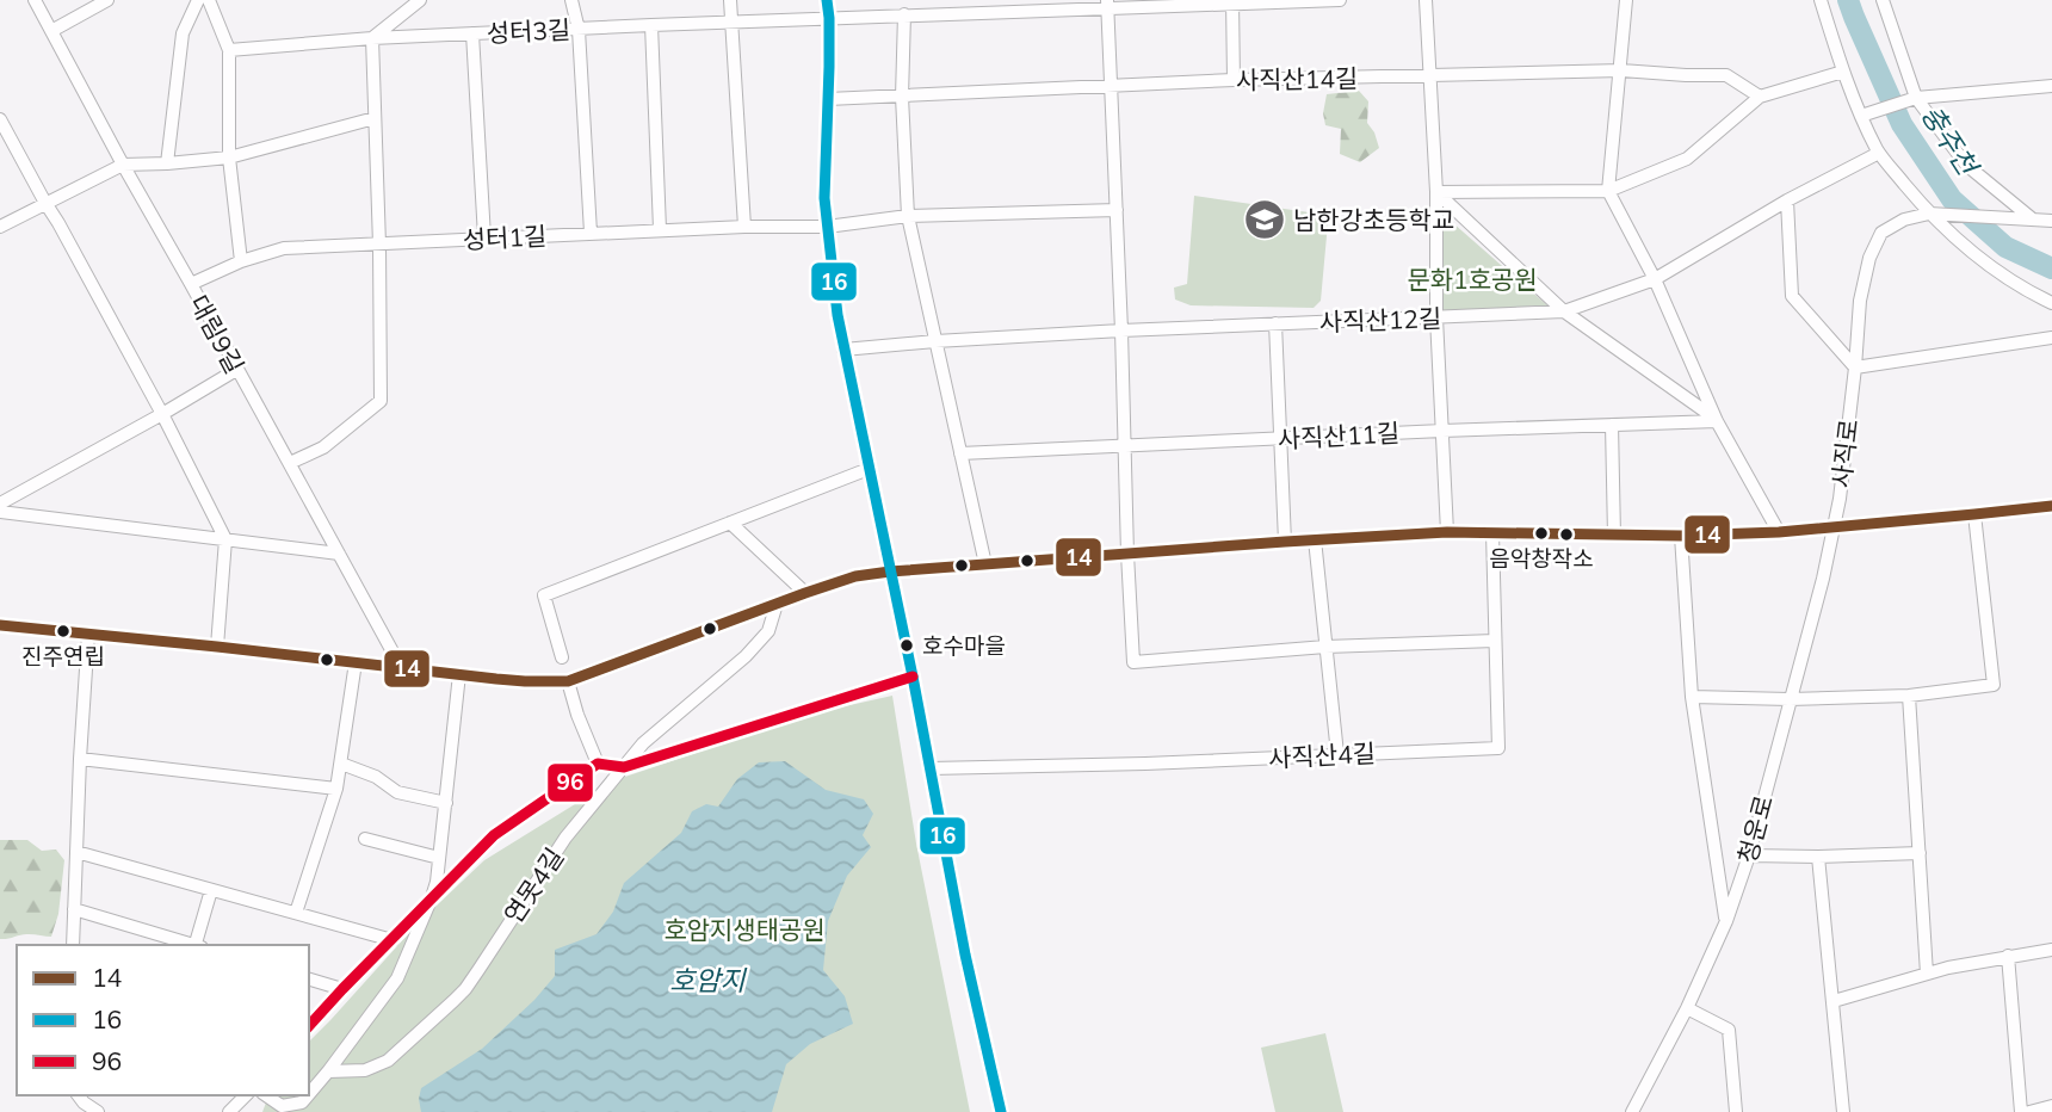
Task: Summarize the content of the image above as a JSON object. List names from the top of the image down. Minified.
{"streets":{"street":["성터3길","사직산14길","성터1길","사직산12길","대림9길","사직산11길","사직로","사직산4길","청운로","연못4길"]},"crossings":[["성터1길","대림9길"],["사직로","청운로"]],"water":["충주천","호암지"],"parks":["문화1호공원","호암지생태공원"],"places":{"school or university":["남한강초등학교"],"other":["음악창작소","진주연립","호수마을"]},"lines":["transit line 16","transit line 14","transit line 96"],"legend":["14","16","96"]}
